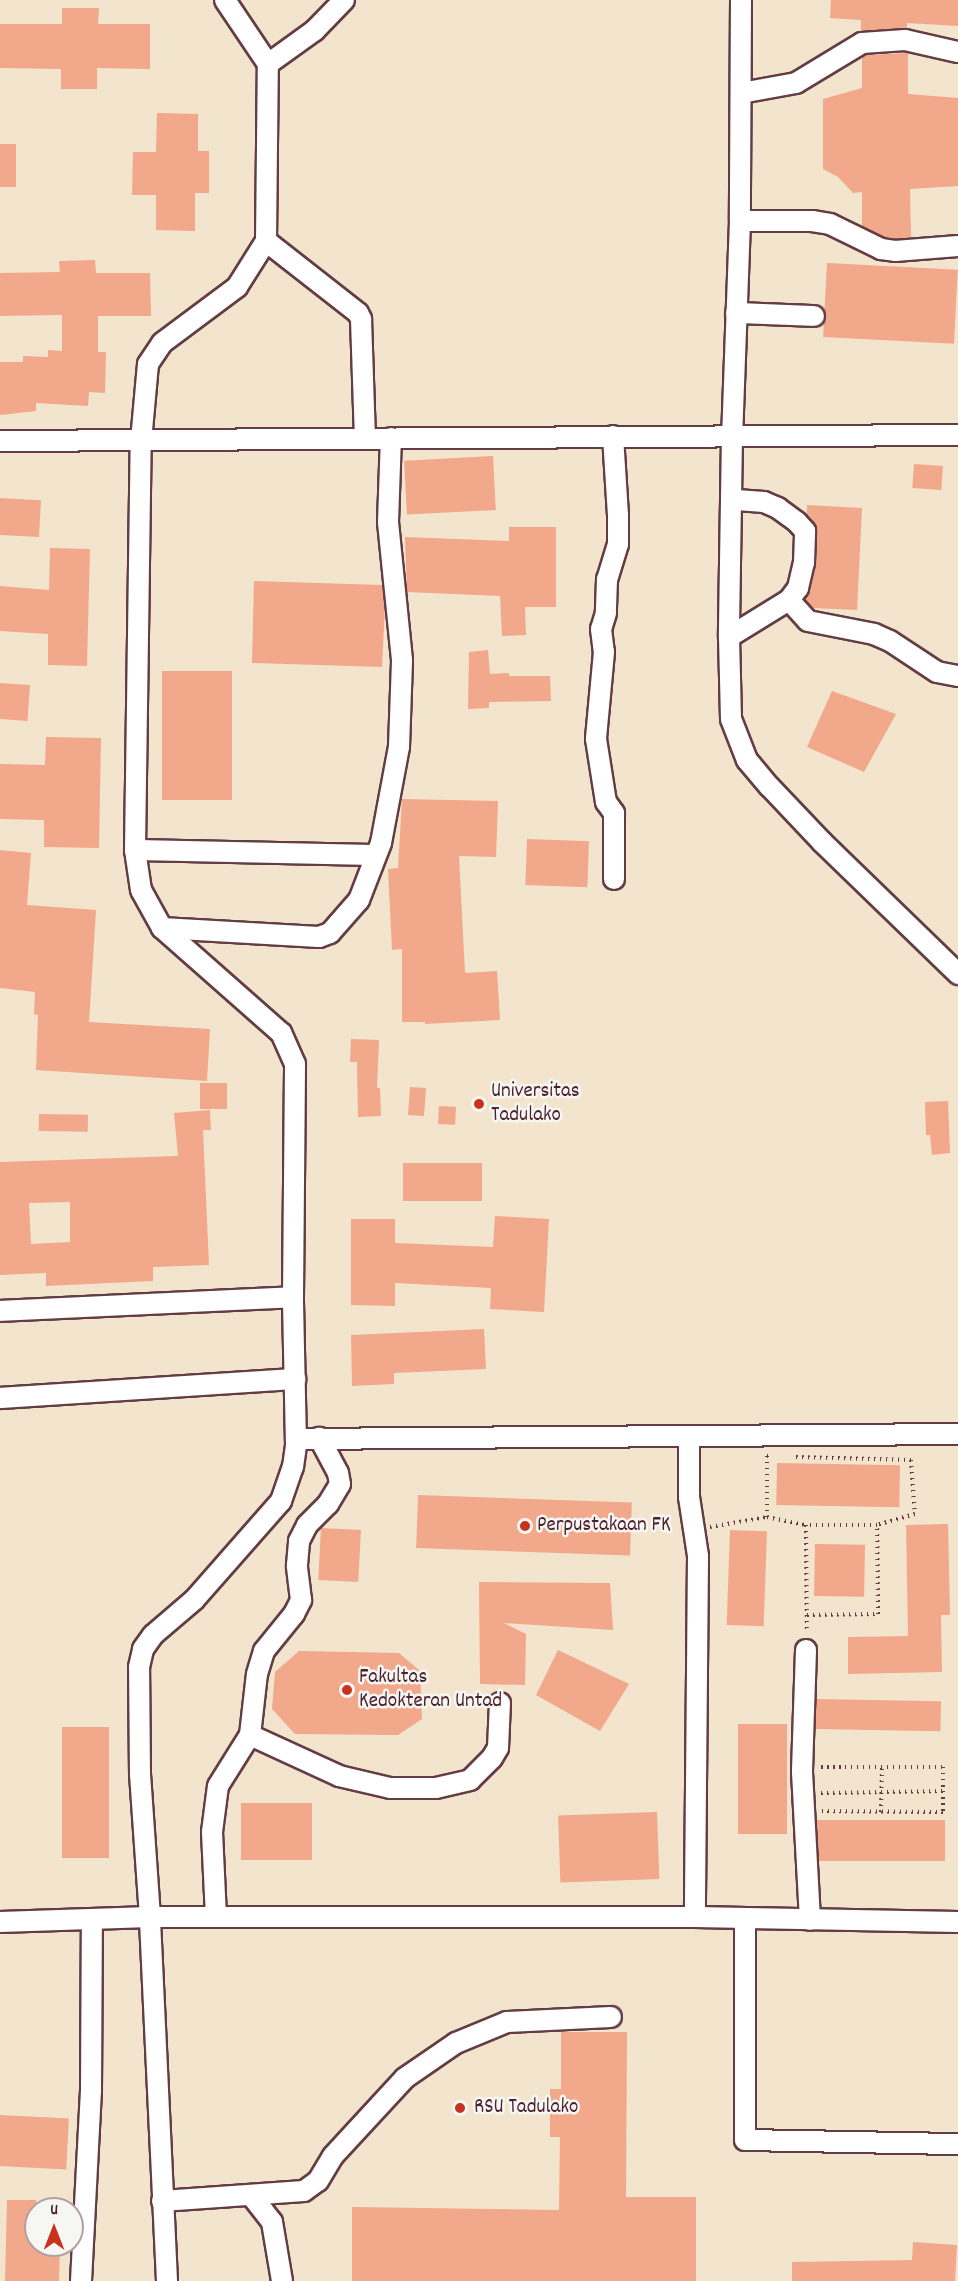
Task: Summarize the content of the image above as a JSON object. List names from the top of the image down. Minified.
{"places":["Universitas Tadulako","Perpustakaan FK","Fakultas Kedokteran Untad","RSU Tadulako"],"north":"top"}
